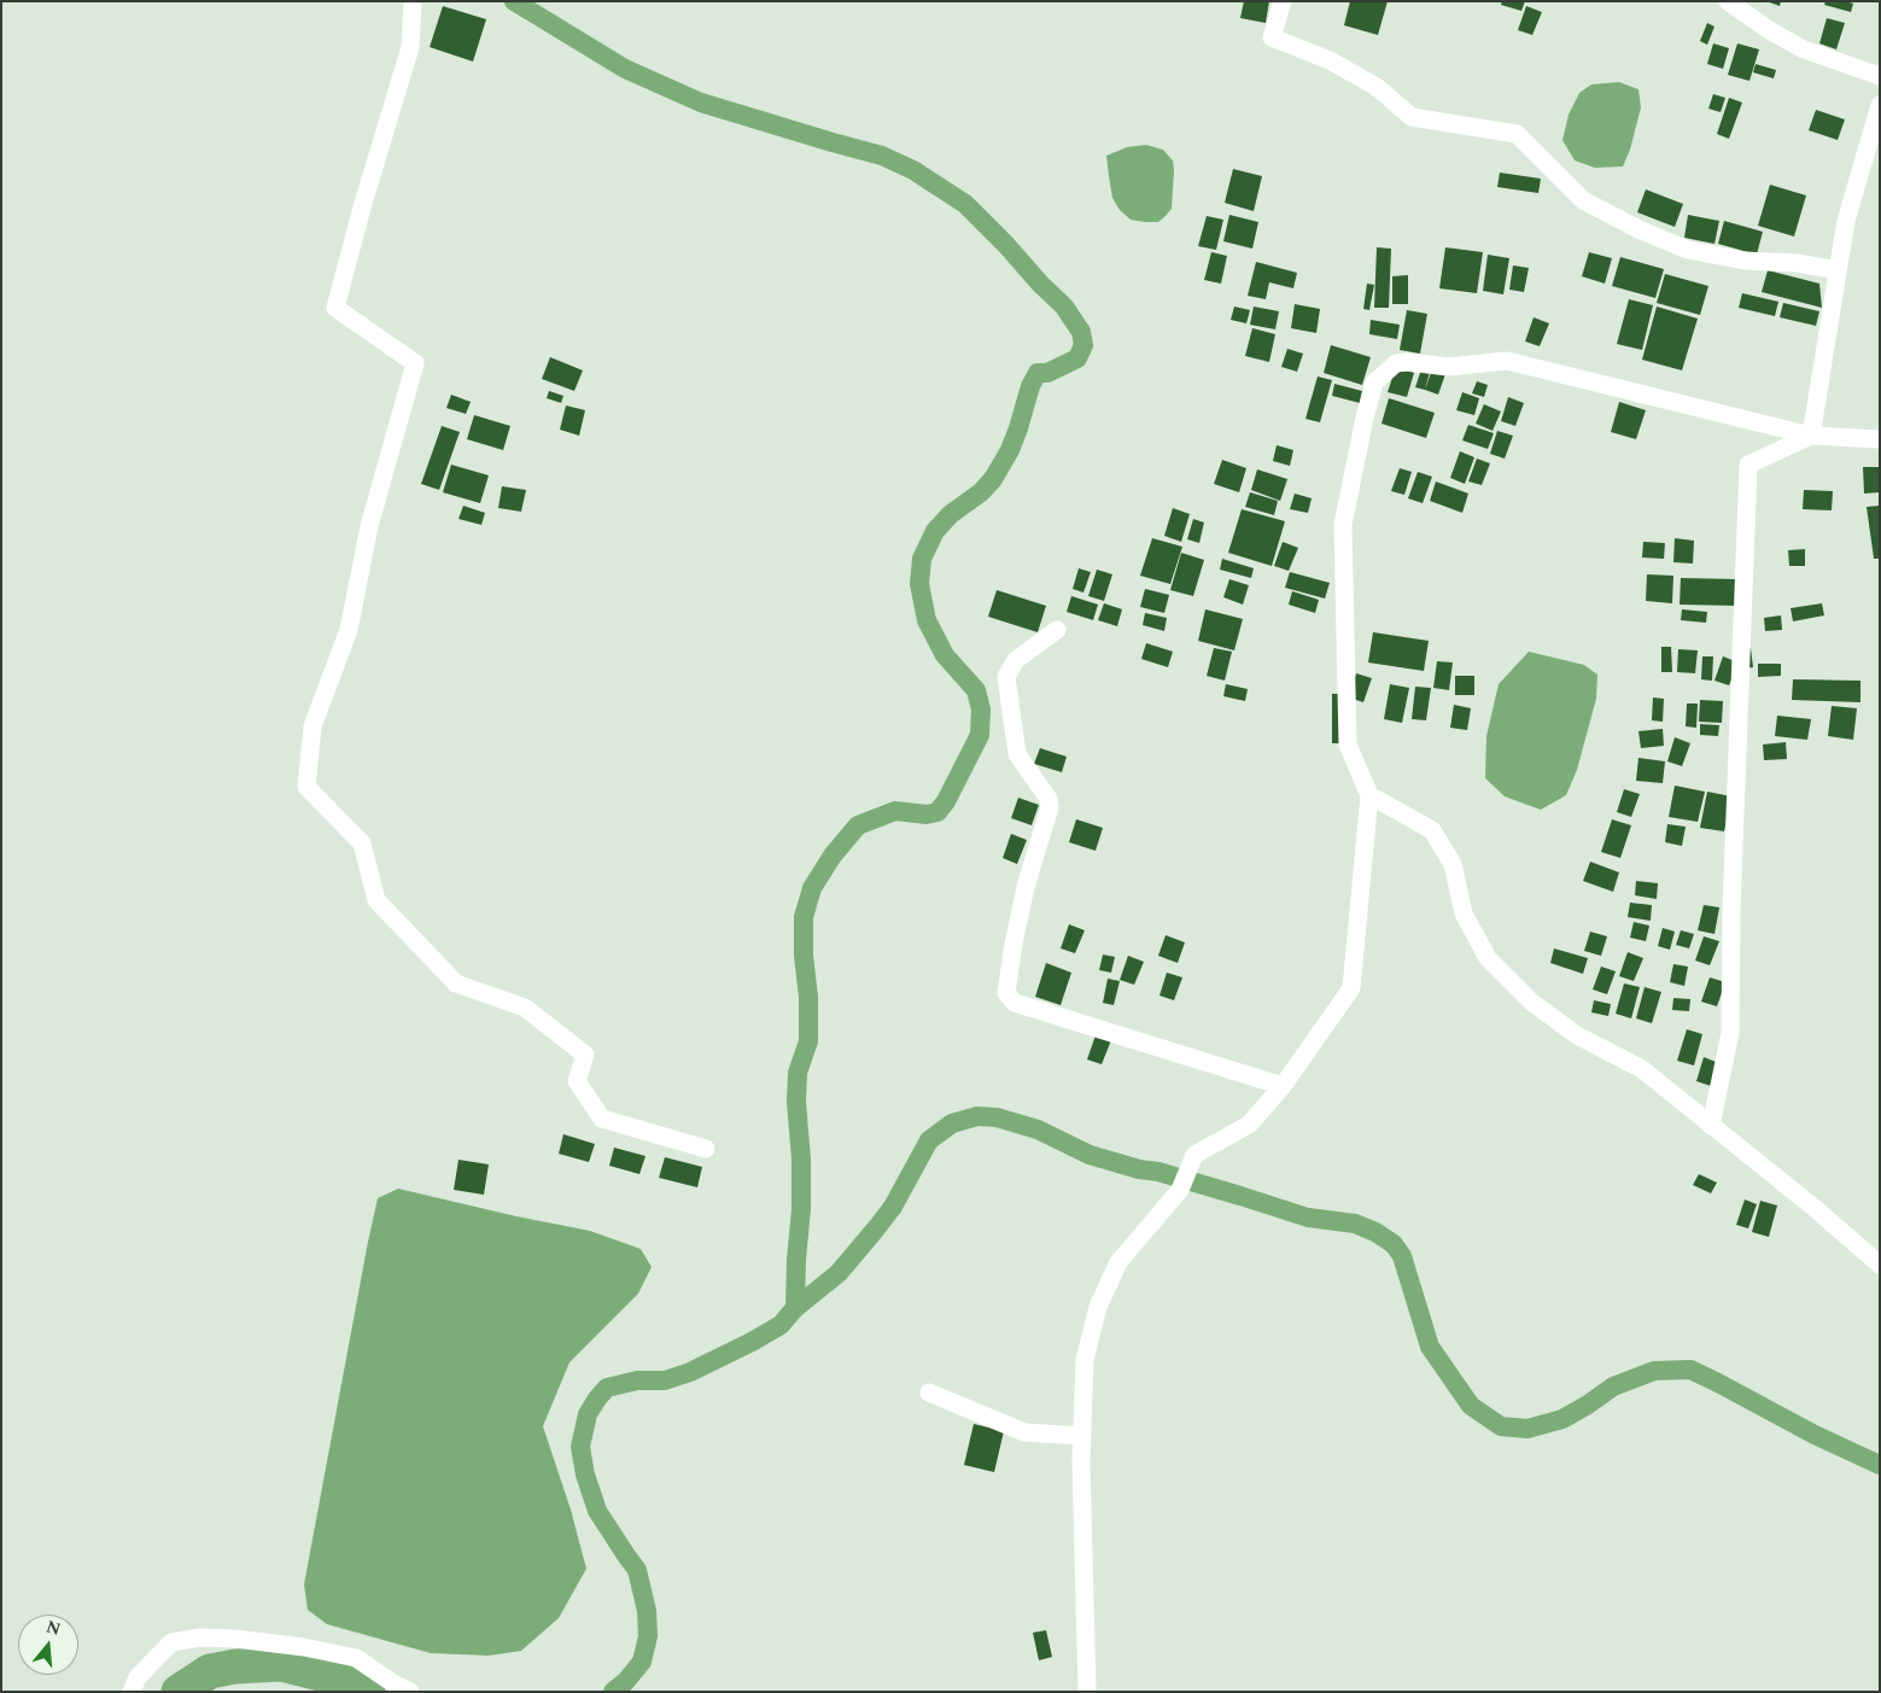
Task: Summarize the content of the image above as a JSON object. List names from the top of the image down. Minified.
{"north":"top"}
